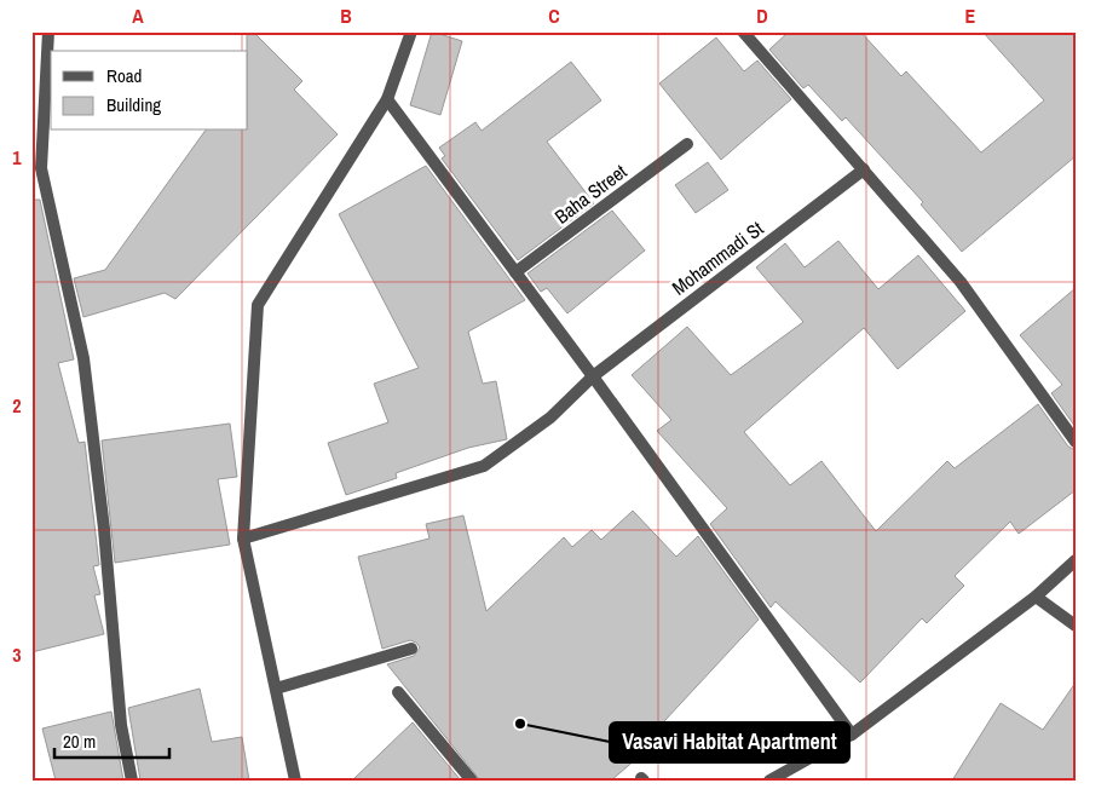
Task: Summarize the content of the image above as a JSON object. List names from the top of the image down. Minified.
{"streets":{"street":["Baha Street","Mohammadi St"]},"places":["Vasavi Habitat Apartment"],"legend":["Road","Building"],"scale_bar":"20 m","grid":{"columns":["A","B","C","D","E"],"rows":["1","2","3"]}}
